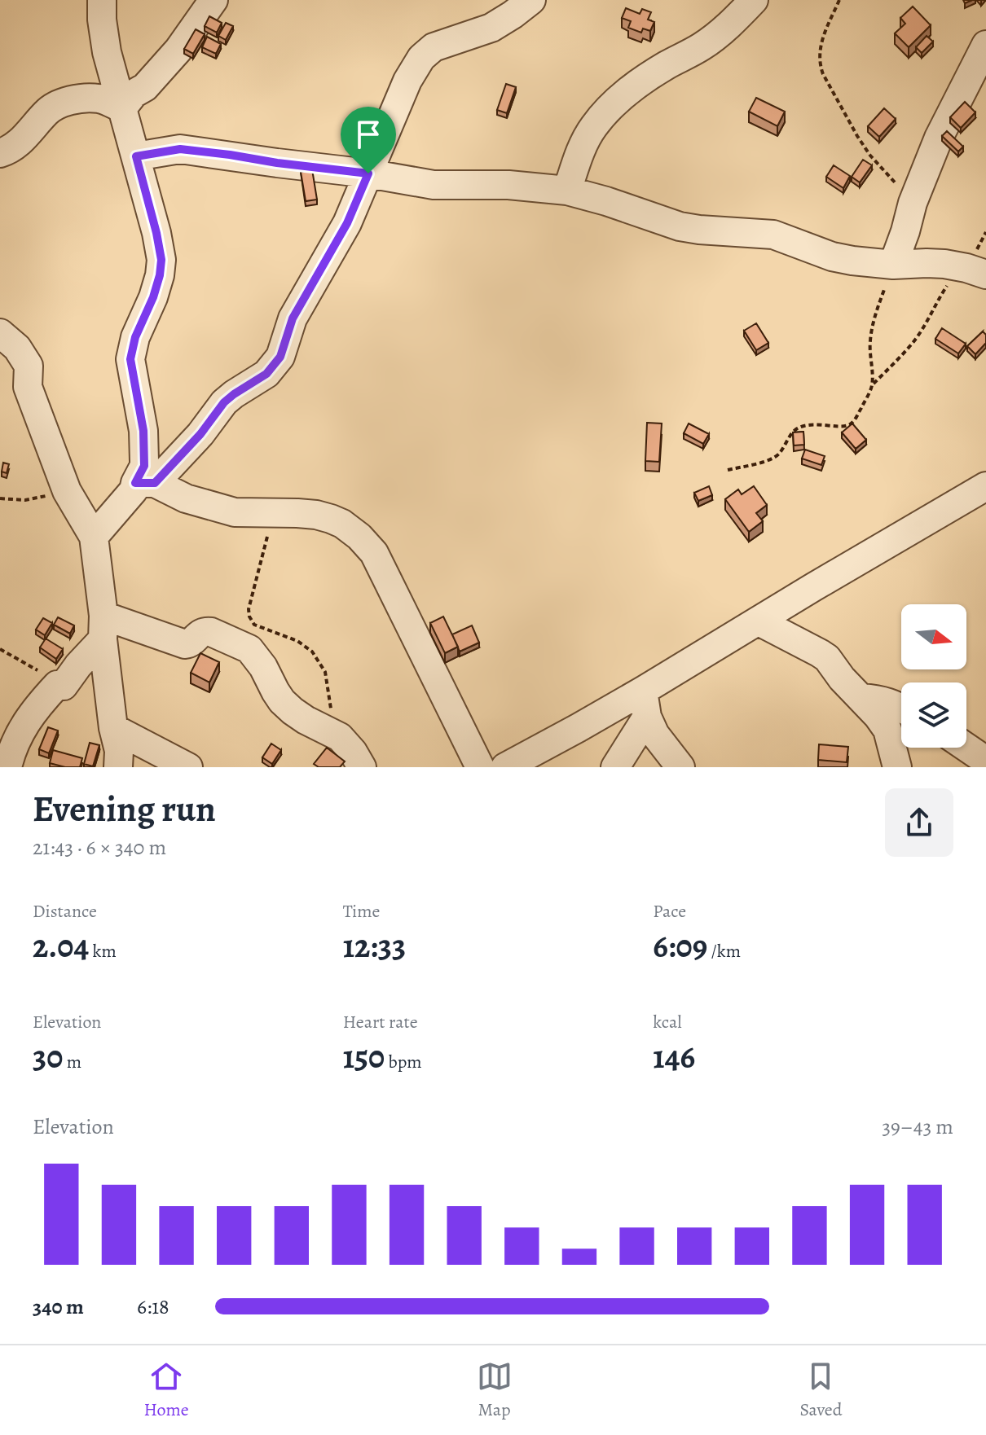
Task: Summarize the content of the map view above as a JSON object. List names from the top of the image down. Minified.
{"north":"right","page":{"heading":["Evening run","21:43 · 6 × 340 m"],"stats":[["Distance","2.04 km"],["Time","12:33"],["Pace","6:09 /km"],["Elevation","30 m"],["Heart rate","150 bpm"],["kcal","146"]],"chart":["Elevation","39–43 m"],"list":[{"name":"340 m","note":"6:18"}],"tabs":["Home","Map","Saved"]}}
